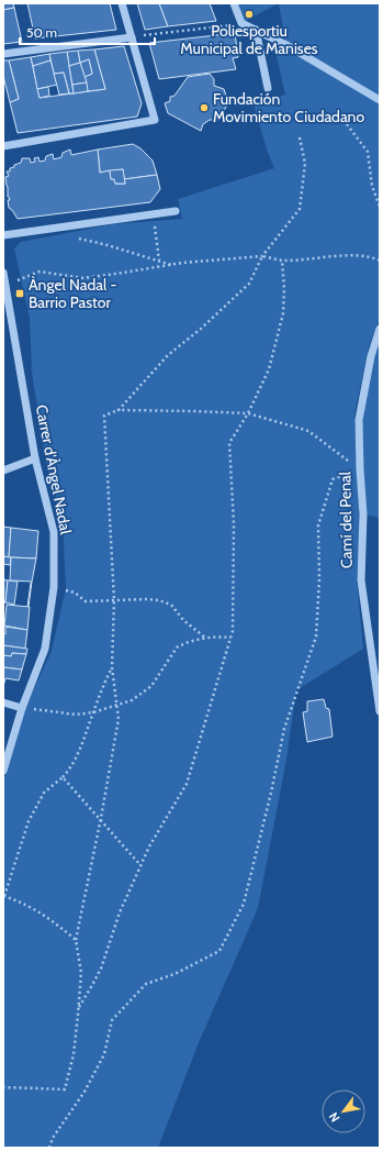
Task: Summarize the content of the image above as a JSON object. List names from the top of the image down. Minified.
{"streets":{"street":["Carrer d'Àngel Nadal","Camí del Penal"]},"places":{"other":["Poliesportiu Municipal de Manises","Fundación Movimiento Ciudadano"],"transit":["Àngel Nadal - Barrio Pastor"]},"scale_bar":"50 m","north":"bottom left"}
